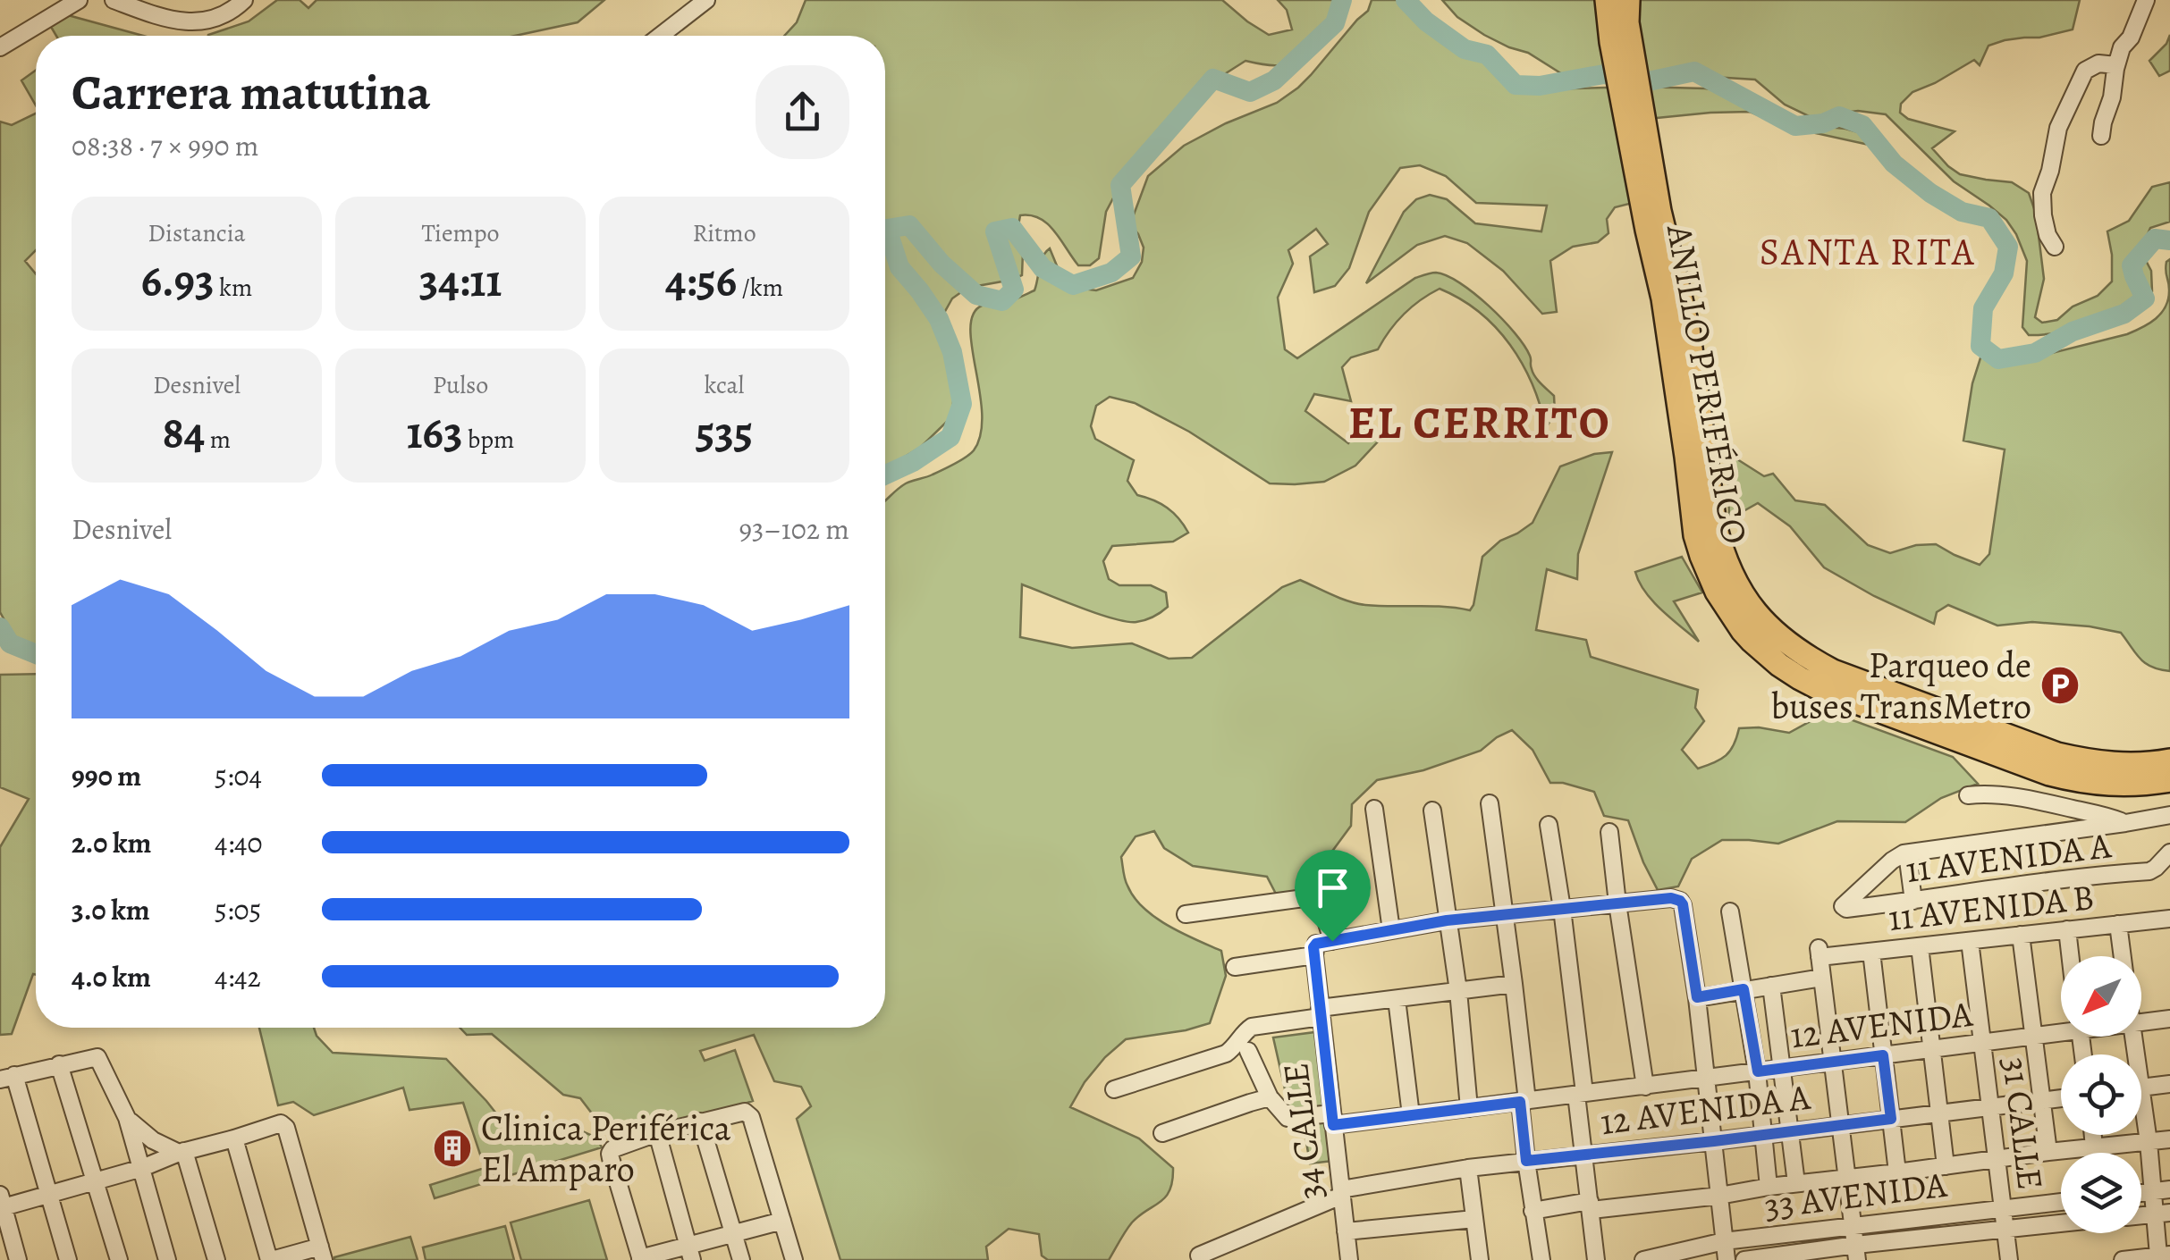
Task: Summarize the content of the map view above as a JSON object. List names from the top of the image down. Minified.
{"streets":{"highway":["ANILLO PERIFÉRICO"],"street":["11 AVENIDA A","11 AVENIDA B","12 AVENIDA","12 AVENIDA A","31 CALLE","34 CALLE","33 AVENIDA"]},"crossings":[["11 AVENIDA B","31 CALLE"],["12 AVENIDA","31 CALLE"],["12 AVENIDA","34 CALLE"],["12 AVENIDA A","31 CALLE"],["12 AVENIDA A","34 CALLE"],["31 CALLE","33 AVENIDA"]],"districts":["SANTA RITA","EL CERRITO"],"places":{"parking":["Parqueo de buses TransMetro"],"building":["Clinica Periférica El Amparo"]},"north":"bottom left","page":{"heading":["Carrera matutina","08:38 · 7 × 990 m"],"stats":[["Distancia","6.93 km"],["Tiempo","34:11"],["Ritmo","4:56 /km"],["Desnivel","84 m"],["Pulso","163 bpm"],["kcal","535"]],"chart":["Desnivel","93–102 m"],"list":[{"name":"990 m","note":"5:04"},{"name":"2.0 km","note":"4:40"},{"name":"3.0 km","note":"5:05"},{"name":"4.0 km","note":"4:42"}]}}
